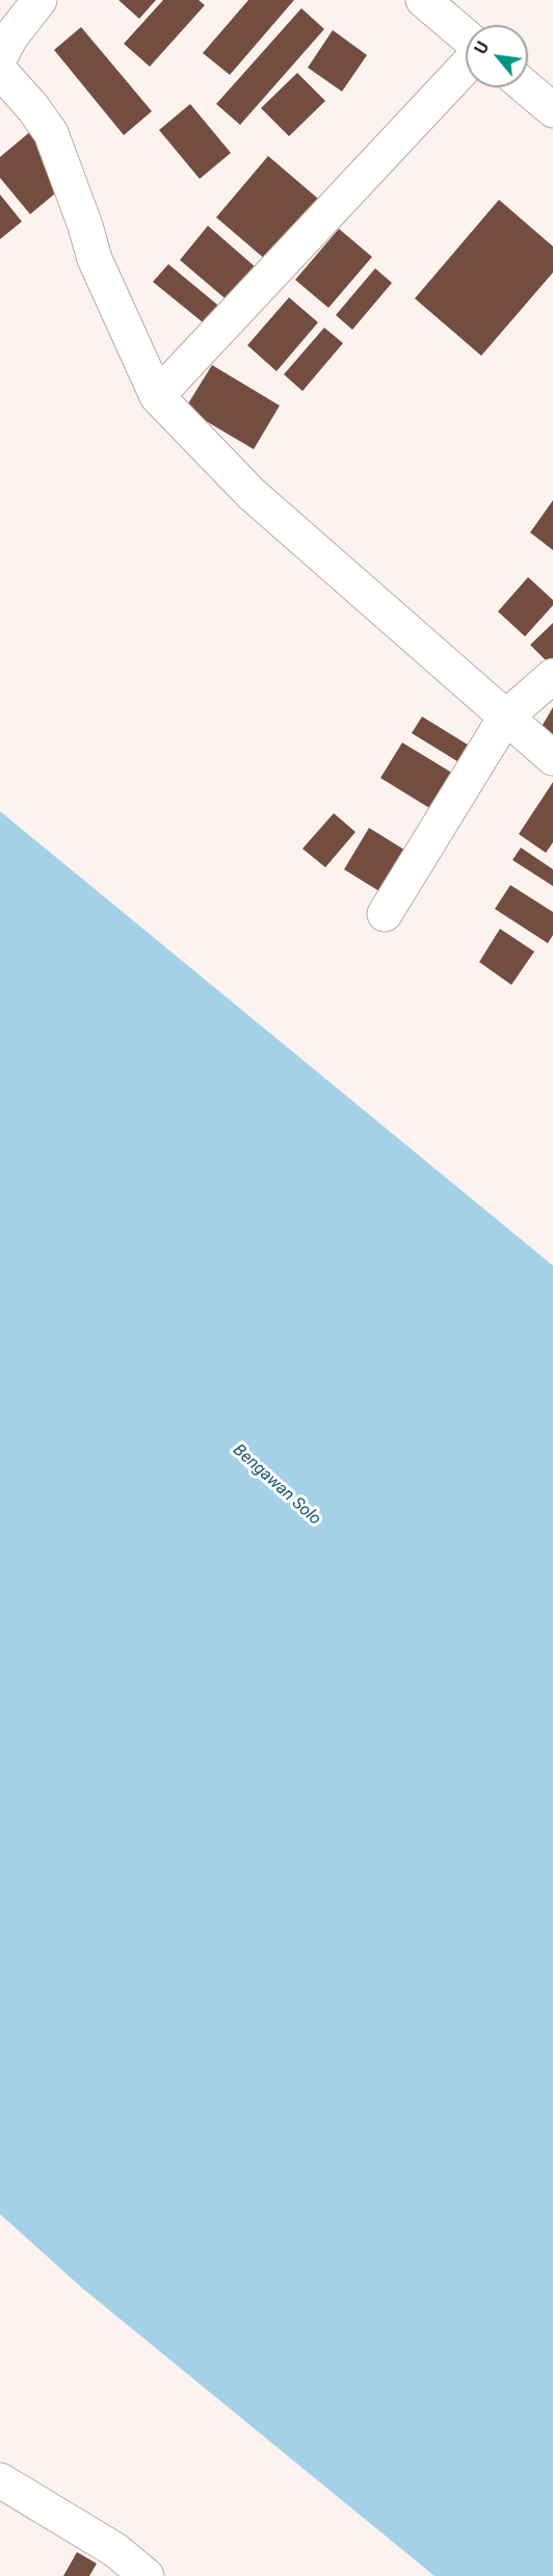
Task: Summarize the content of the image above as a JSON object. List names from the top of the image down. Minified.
{"water":["Bengawan Solo"],"north":"top left"}
